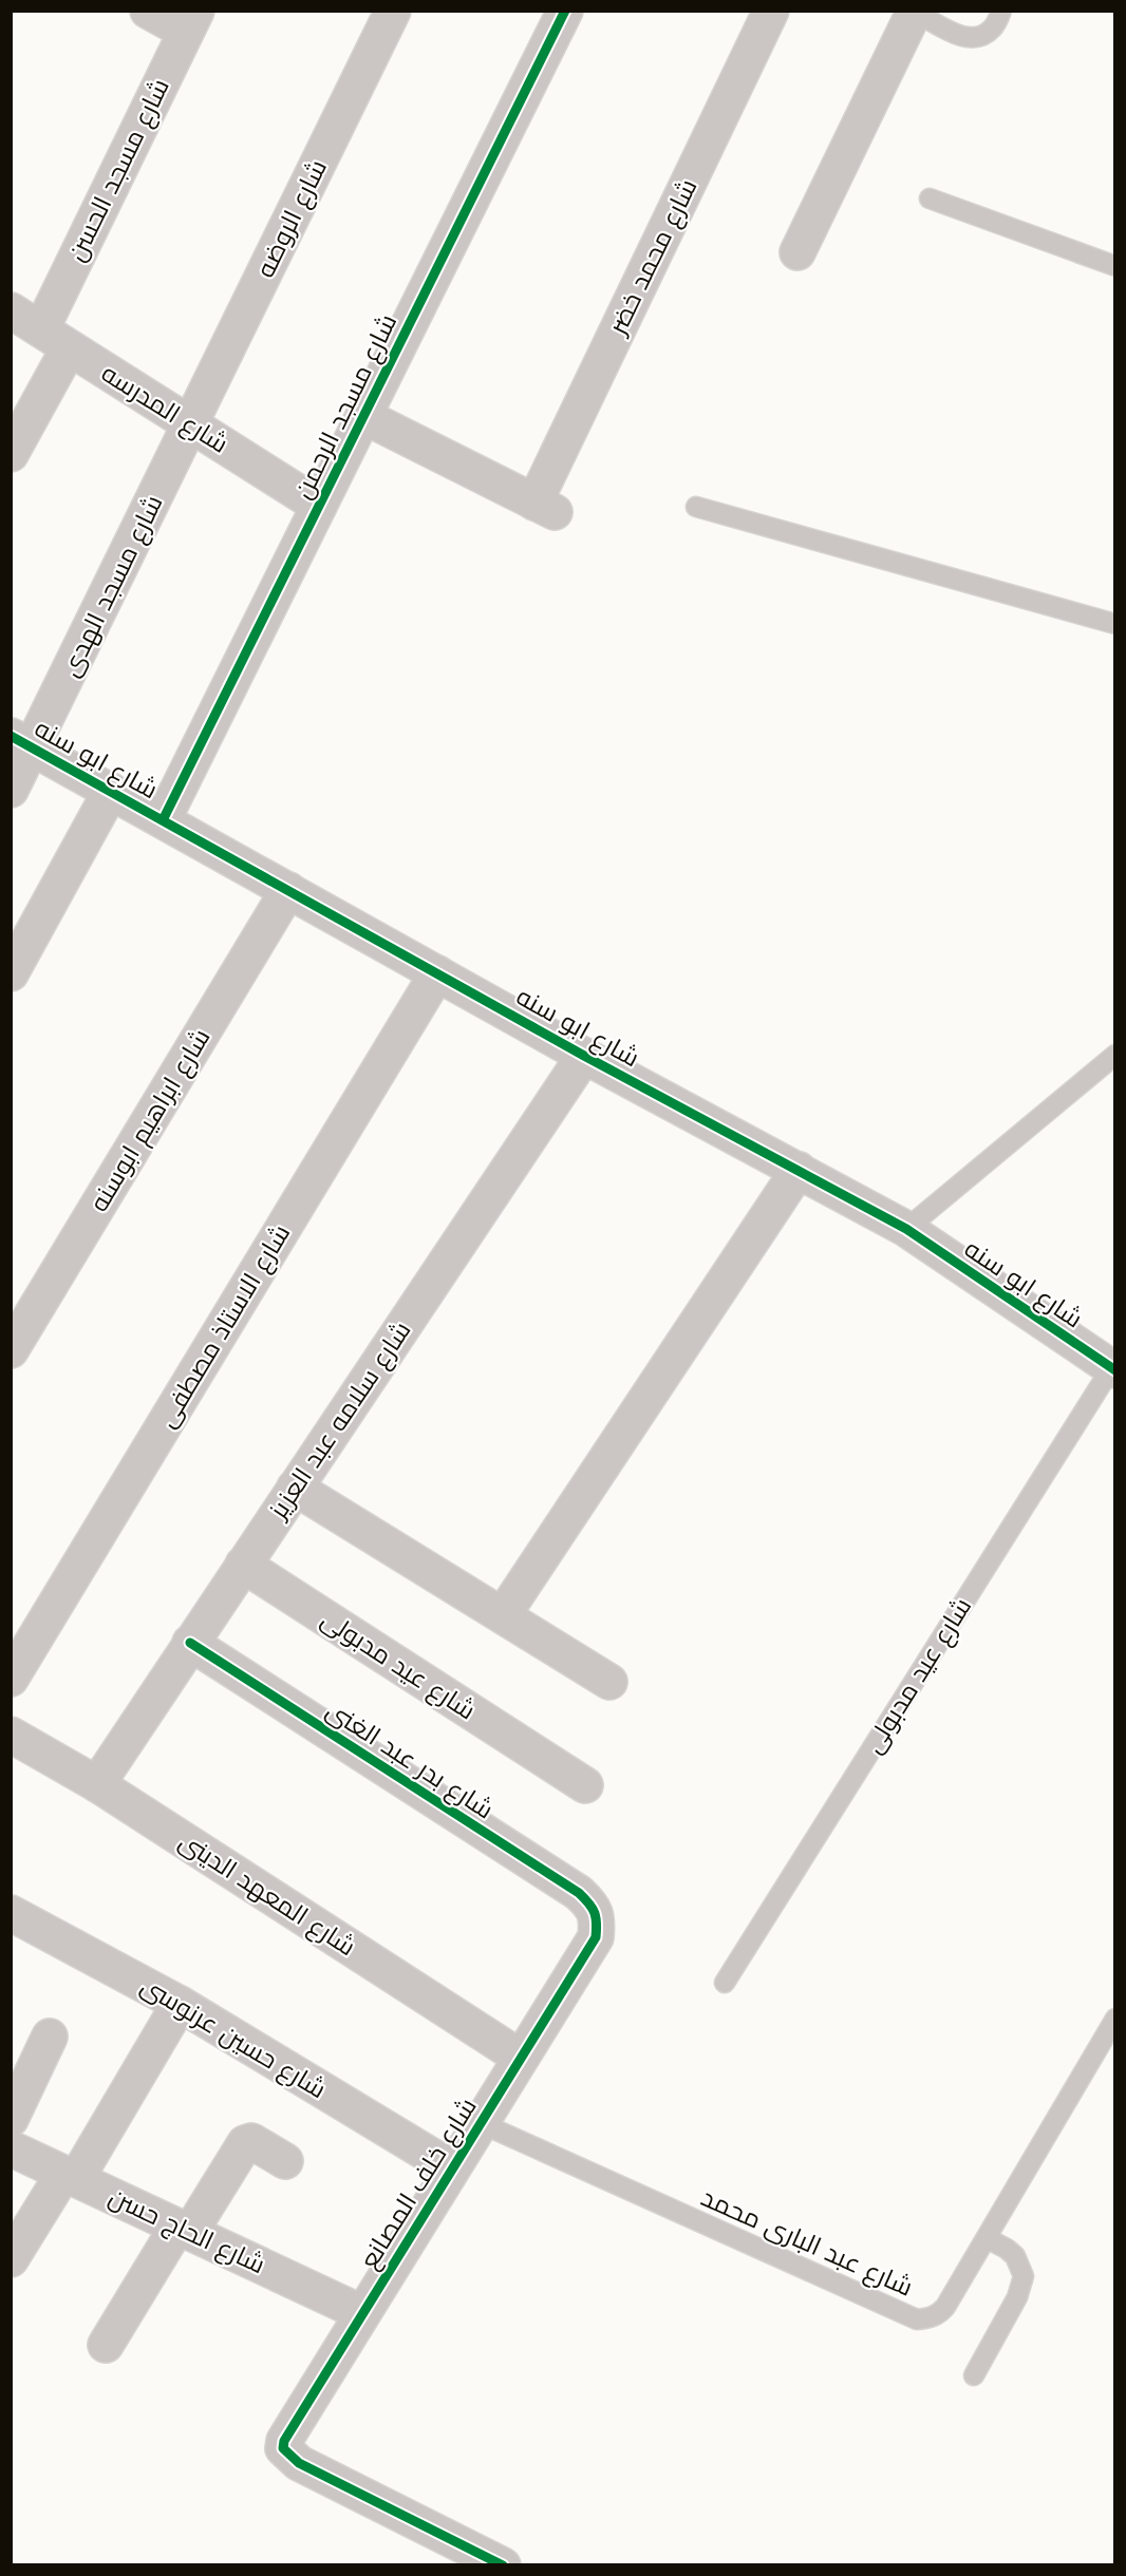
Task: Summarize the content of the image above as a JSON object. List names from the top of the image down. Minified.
{"streets":{"street":["شارع مسجد الحسن","شارع الروضه","شارع محمد خضر","شارع مسجد الرحمن","شارع المدرسه","شارع مسجد الهدى","شارع ابو سنه","شارع ابراهيم ابوسنه","شارع الاستاذ مصطفى","شارع سلامه عبد العزيز","شارع عيد مدبولى","شارع بدر عبد الغنى","شارع المعهد الدينى","شارع حسين عرنوسى","شارع خلف المصانع","شارع الحاج حسن"],"lane":["شارع عبد البارى محمد"]},"crossings":[["شارع مسجد الحسن","شارع المدرسه"],["شارع الروضه","شارع المدرسه"],["شارع الروضه","شارع مسجد الهدى"],["شارع محمد خضر","شارع مسجد الرحمن"],["شارع مسجد الرحمن","شارع المدرسه"],["شارع مسجد الرحمن","شارع ابو سنه"],["شارع المدرسه","شارع مسجد الهدى"],["شارع مسجد الهدى","شارع ابو سنه"],["شارع ابو سنه","شارع ابراهيم ابوسنه"],["شارع ابو سنه","شارع الاستاذ مصطفى"],["شارع ابو سنه","شارع سلامه عبد العزيز"],["شارع ابو سنه","شارع عيد مدبولى"],["شارع سلامه عبد العزيز","شارع عيد مدبولى"],["شارع سلامه عبد العزيز","شارع بدر عبد الغنى"],["شارع سلامه عبد العزيز","شارع المعهد الدينى"],["شارع بدر عبد الغنى","شارع خلف المصانع"],["شارع المعهد الدينى","شارع خلف المصانع"],["شارع حسين عرنوسى","شارع خلف المصانع"],["شارع خلف المصانع","شارع الحاج حسن"],["شارع خلف المصانع","شارع عبد البارى محمد"]]}
